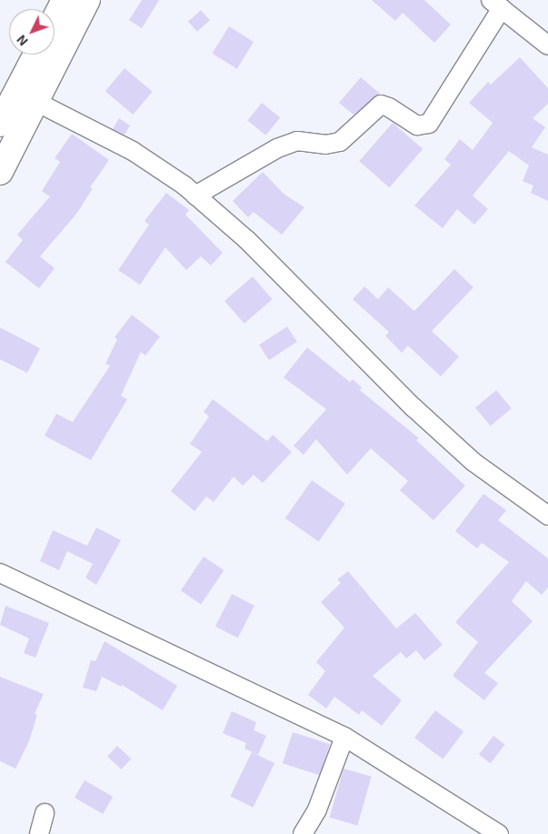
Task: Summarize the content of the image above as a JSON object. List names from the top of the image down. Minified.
{"north":"bottom left"}
